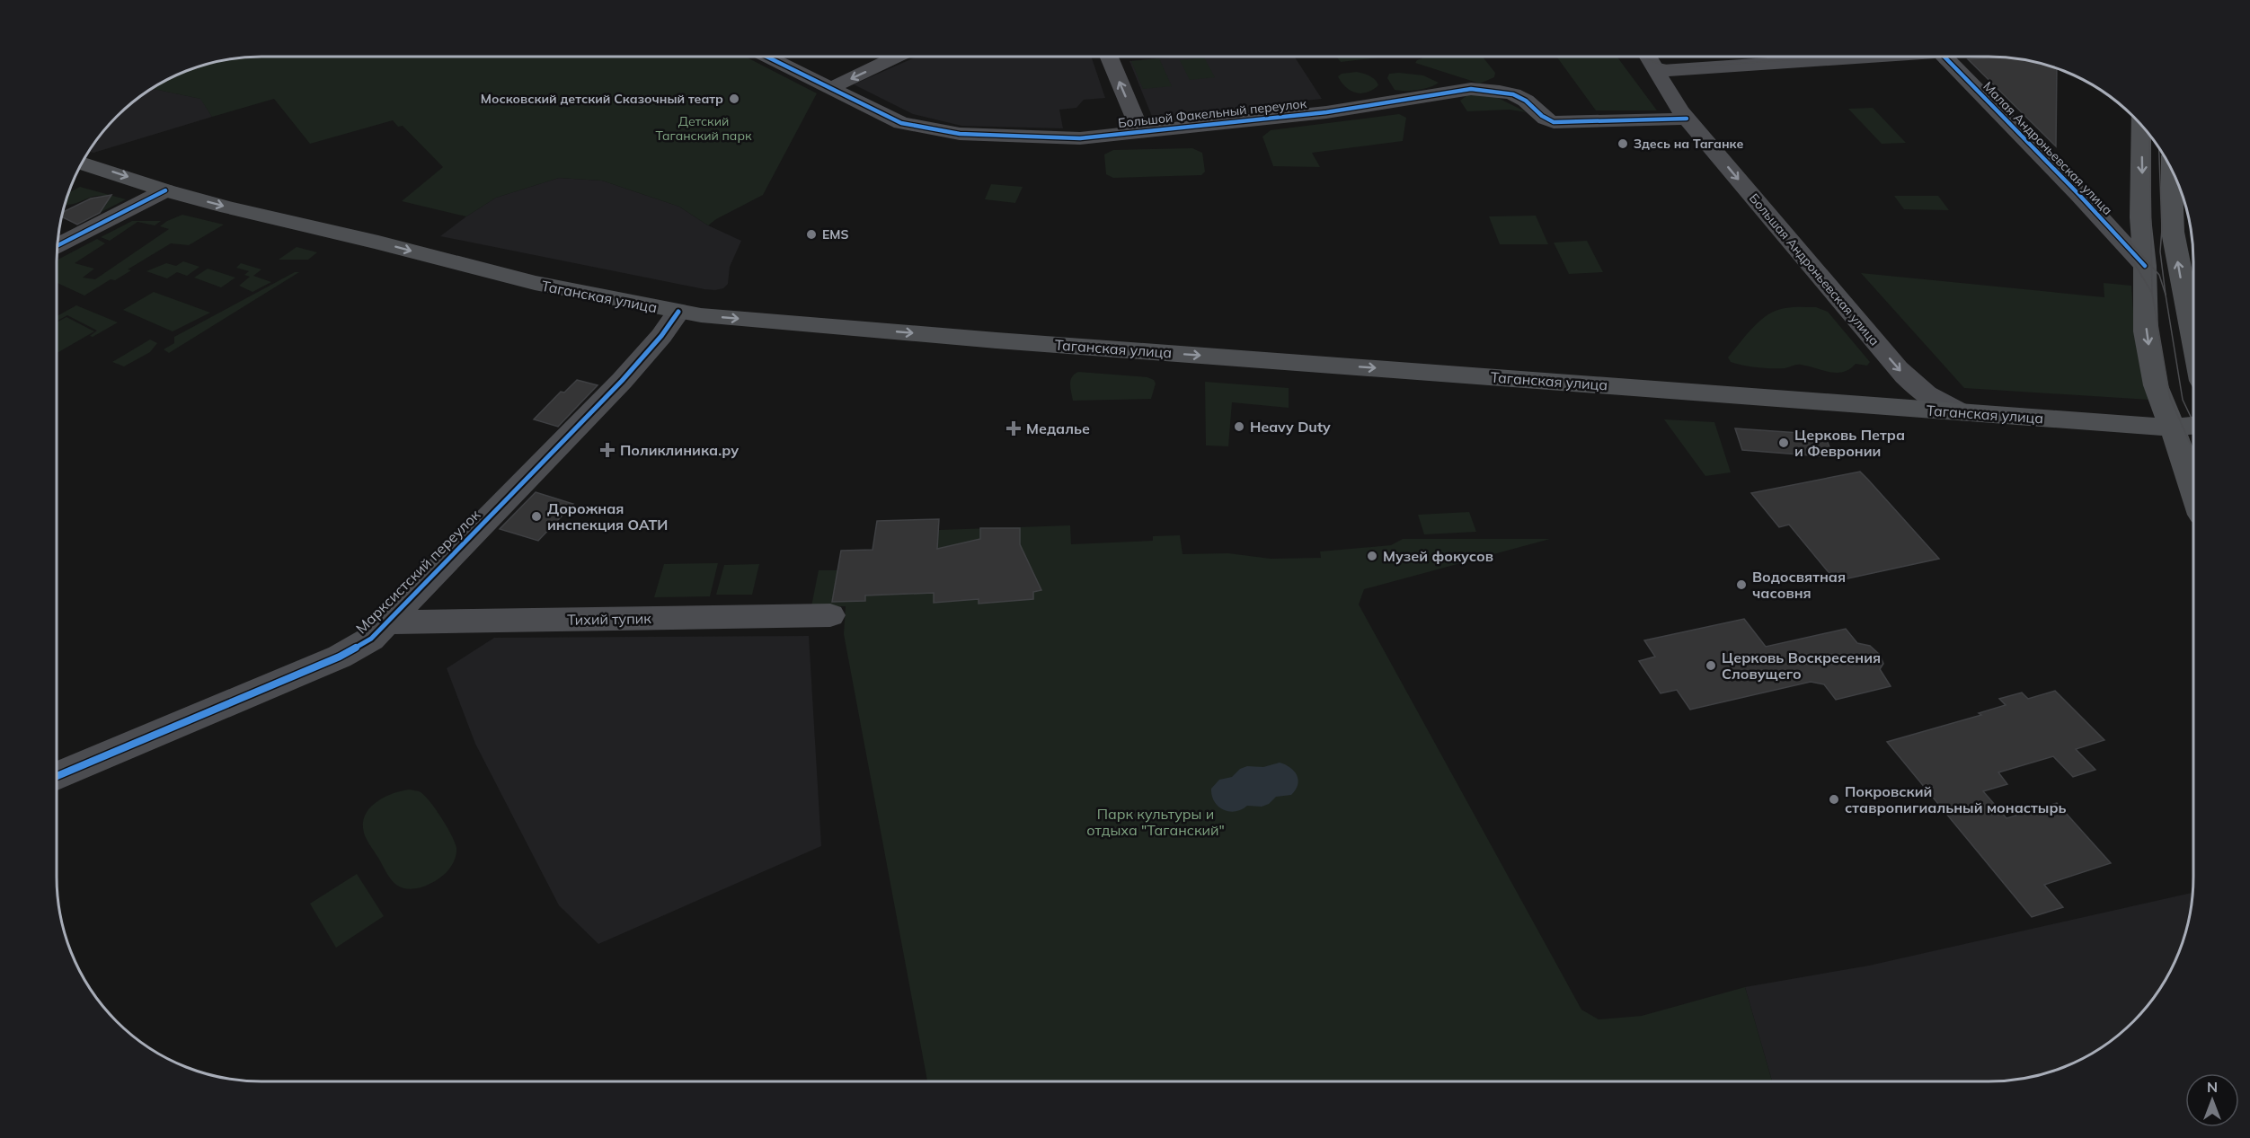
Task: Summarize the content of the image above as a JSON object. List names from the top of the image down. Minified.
{"streets":{"main road":["Таганская улица"],"street":["Большой Факельный переулок","Малая Андроньевская улица","Большая Андроньевская улица","Марксистский переулок","Тихий тупик"]},"crossings":[["Большой Факельный переулок","Большая Андроньевская улица"],["Большая Андроньевская улица","Таганская улица"],["Таганская улица","Марксистский переулок"],["Марксистский переулок","Тихий тупик"]],"one_way":["Большая Андроньевская улица","Таганская улица"],"parks":["Детский Таганский парк","Парк культуры и отдыха \"Таганский\""],"places":{"other":["Московский детский Сказочный театр","Здесь на Таганке","EMS","Heavy Duty","Церковь Петра и Февронии","Дорожная инспекция ОАТИ","Музей фокусов","Водосвятная часовня","Церковь Воскресения Словущего","Покровский ставропигиальный монастырь"],"health":["Медалье","Поликлиника.ру"]},"north":"top"}
